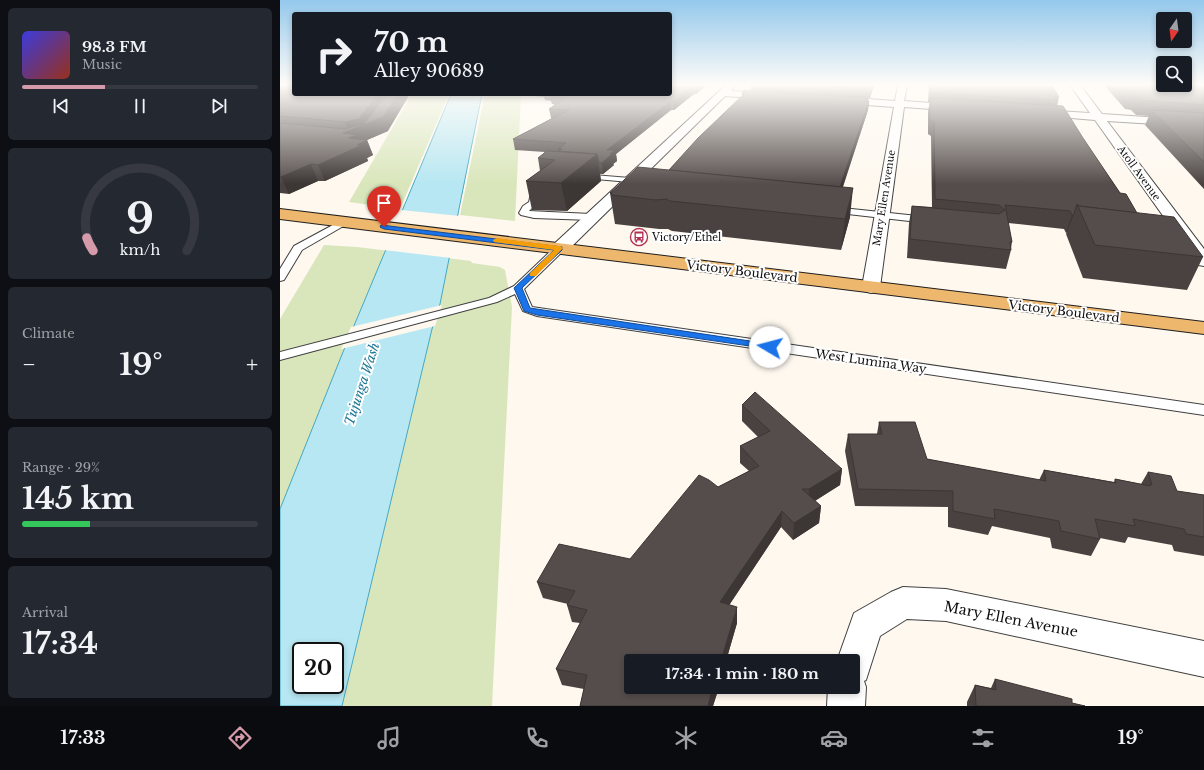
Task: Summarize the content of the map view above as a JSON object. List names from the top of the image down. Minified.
{"streets":{"main road":["Victory Boulevard"],"street":["Atoll Avenue","Mary Ellen Avenue"],"lane":["West Lumina Way"]},"crossings":[["Mary Ellen Avenue","Victory Boulevard"]],"water":["Tujunga Wash"],"places":{"bus stop":["Victory/Ethel"]},"north":"bottom","page":{"turn":["70 m","Alley 90689"],"song":["98.3 FM","Music"],"tile":["Climate",["Range · 29%","145 km"],["Arrival","17:34"]],"heat":["−","19°","+"],"limit":"20","trip":"17:34 · 1 min · 180 m","tabs":["17:33","19°"],"gauge":["9","km/h"]}}
